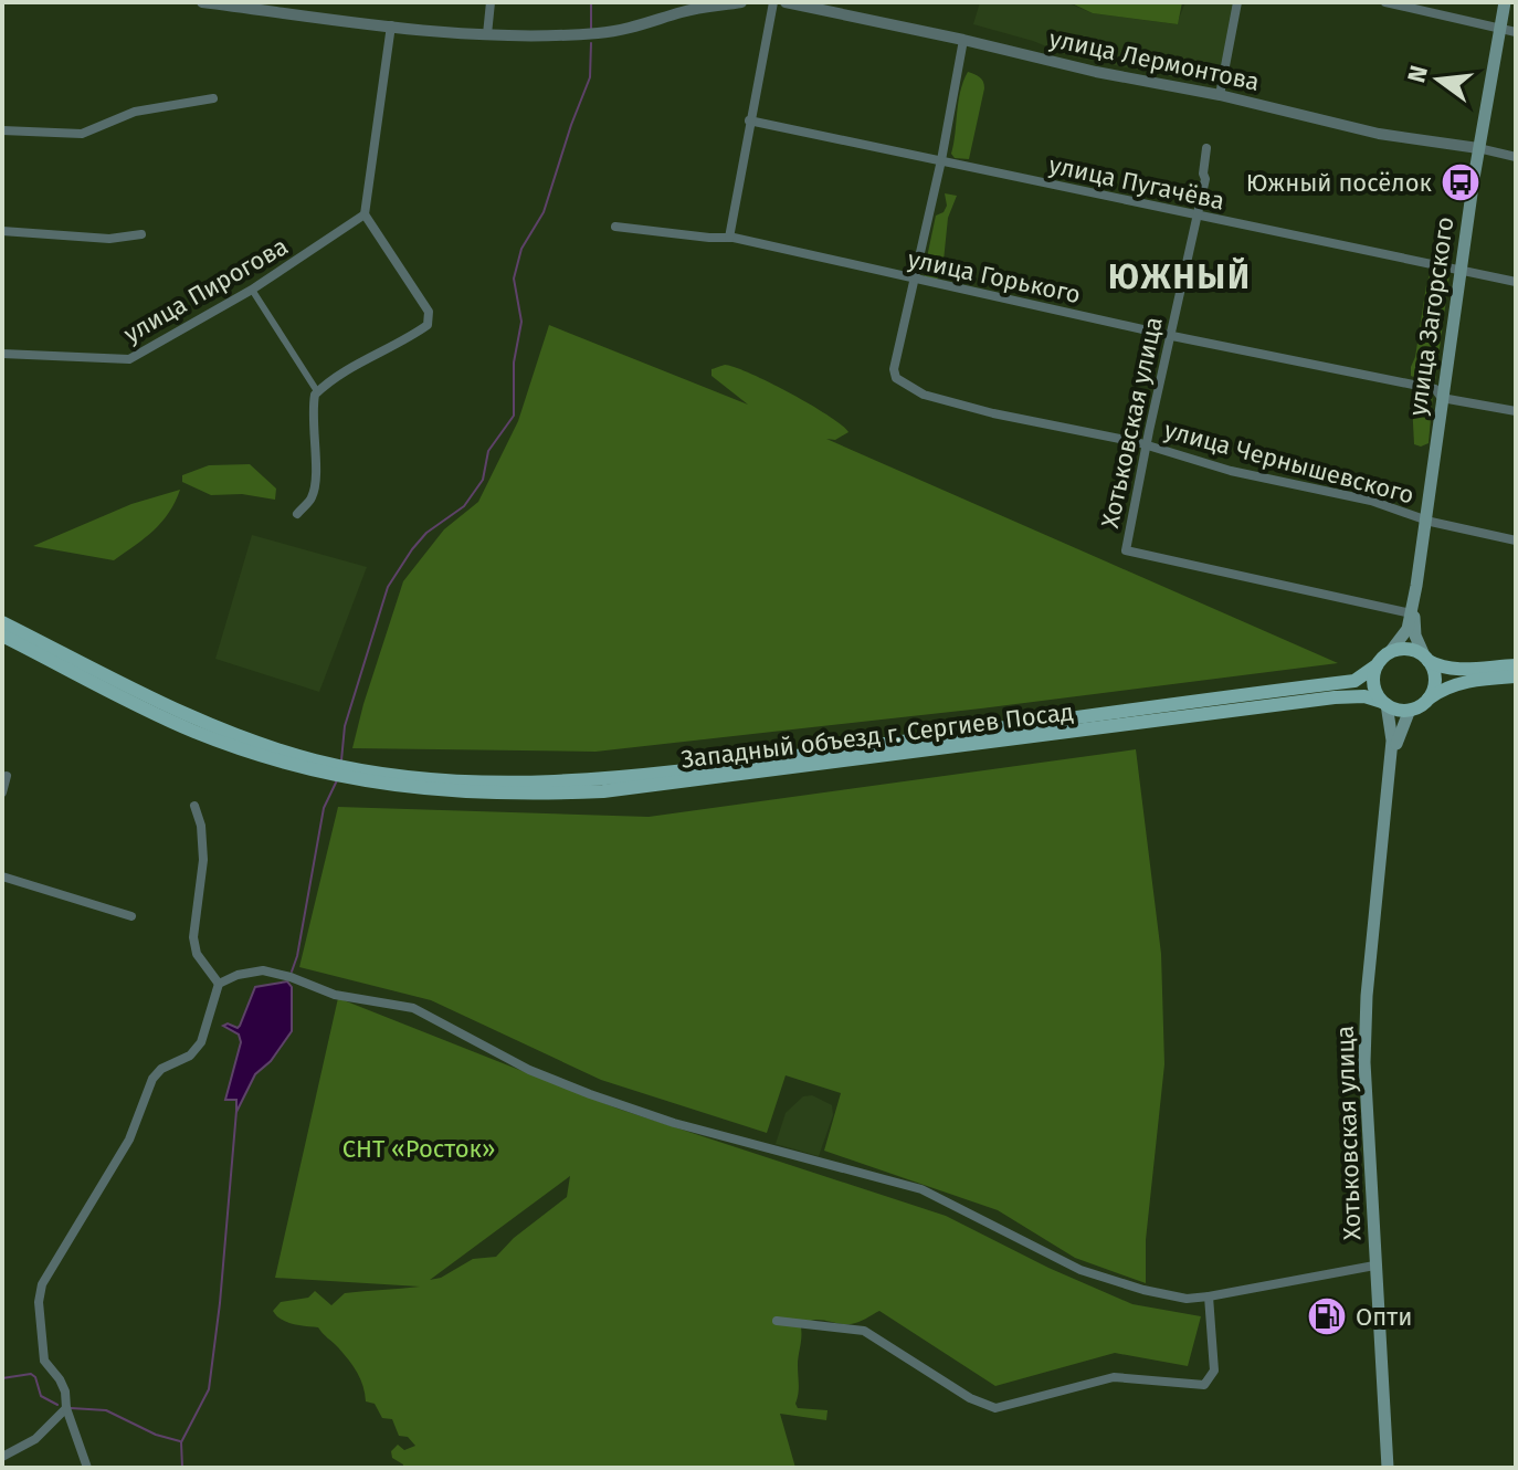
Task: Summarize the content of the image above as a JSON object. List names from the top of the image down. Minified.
{"streets":{"main road":["улица Загорского","Хотьковская улица","Западный объезд г. Сергиев Посад"],"street":["улица Лермонтова","улица Пугачёва","улица Горького","улица Пирогова","улица Чернышевского"]},"crossings":[["улица Лермонтова","улица Загорского"],["улица Пугачёва","улица Загорского"],["улица Пугачёва","Хотьковская улица"],["улица Горького","улица Загорского"],["улица Горького","Хотьковская улица"],["улица Горького","улица Чернышевского"],["улица Загорского","улица Чернышевского"],["Хотьковская улица","улица Чернышевского"]],"districts":["ЮЖНЫЙ"],"parks":["СНТ «Росток»"],"places":{"bus stop":["Южный посёлок"],"fuel station":["Опти"]},"north":"left"}
